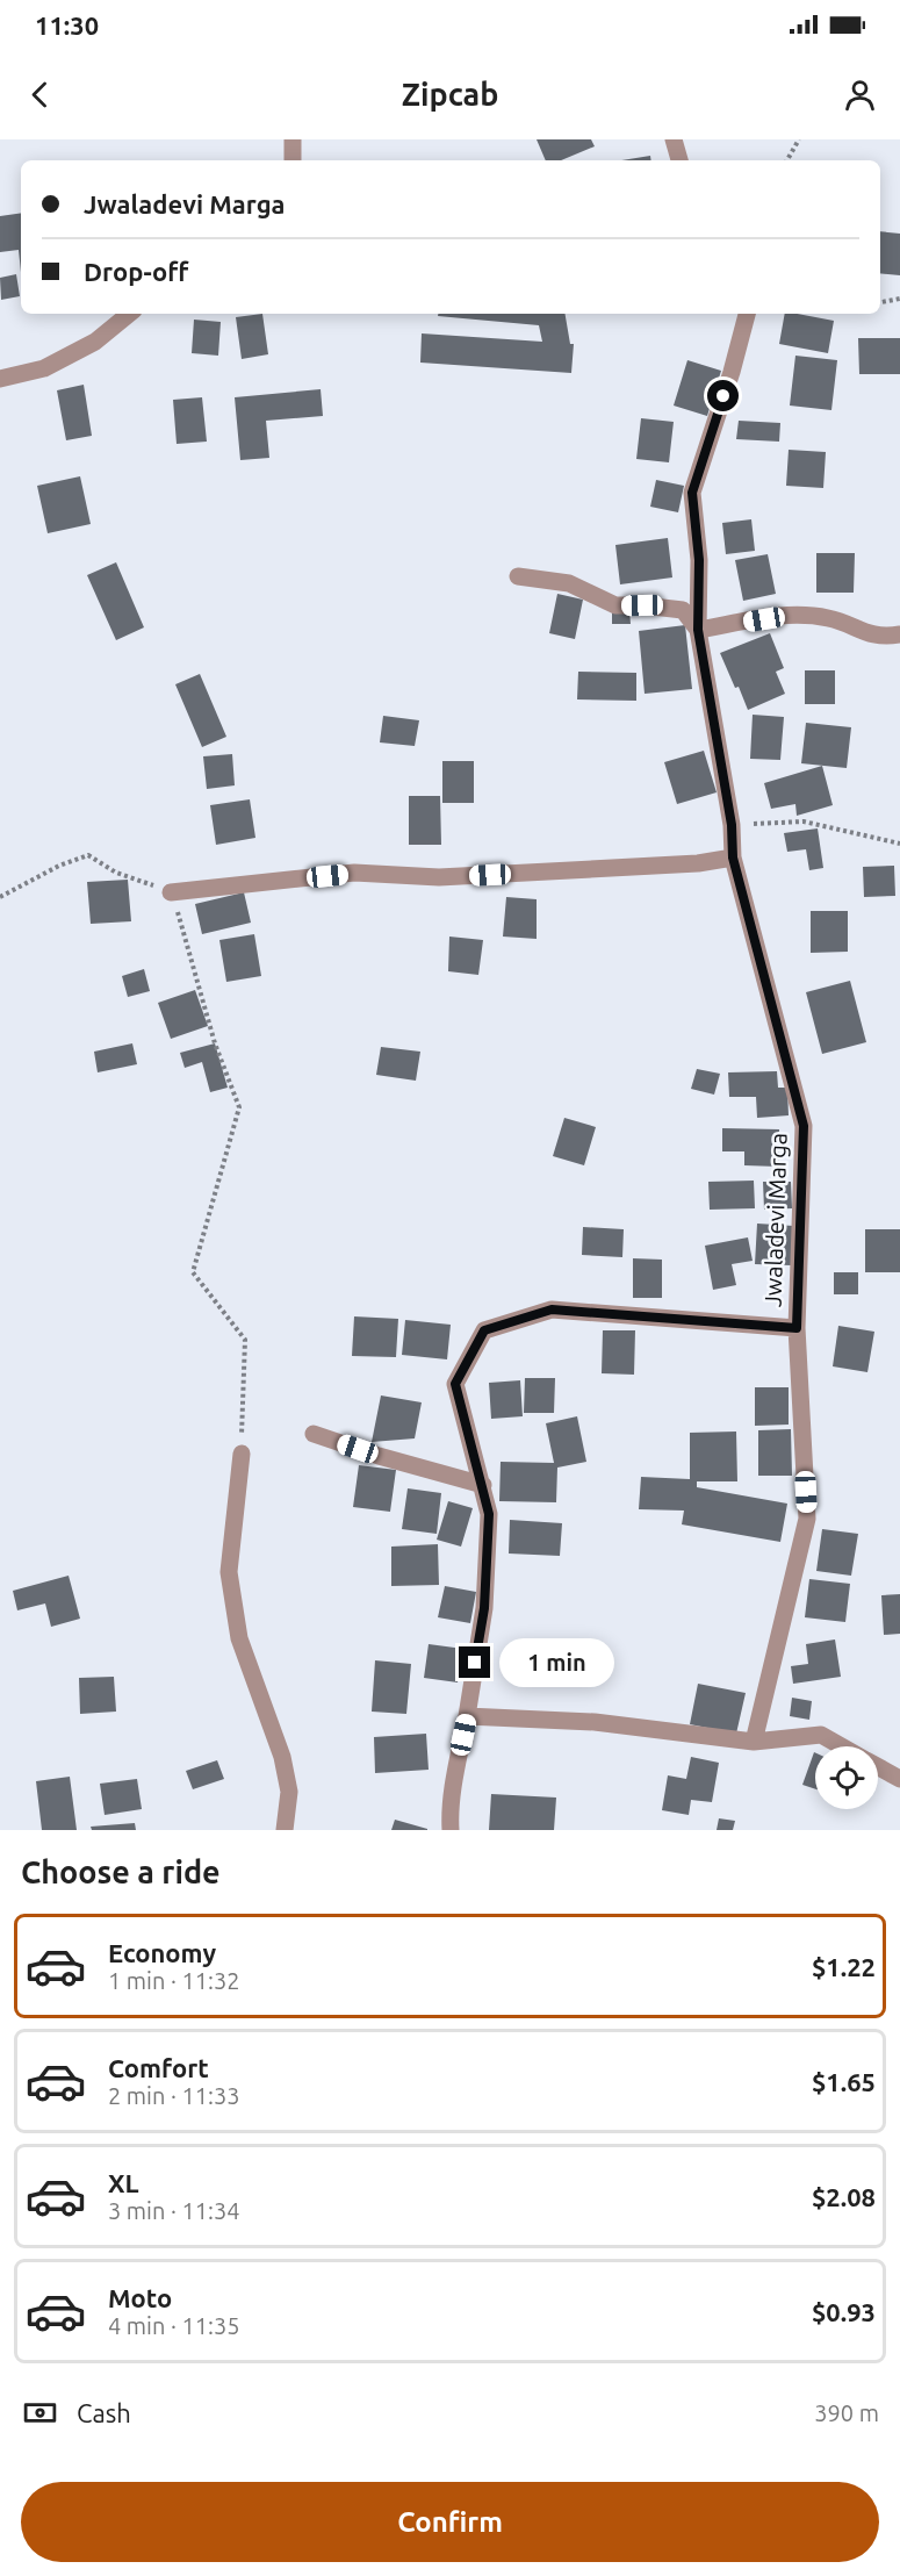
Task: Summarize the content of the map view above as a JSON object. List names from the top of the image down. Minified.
{"streets":{"street":["Jwaladevi Marga"]},"page":{"status":"11:30","header":"Zipcab","banner":["Jwaladevi Marga","Drop-off"],"bubble":"1 min","heading":"Choose a ride","list":[{"name":"Economy","note":"1 min · 11:32","value":"$1.22"},{"name":"Comfort","note":"2 min · 11:33","value":"$1.65"},{"name":"XL","note":"3 min · 11:34","value":"$2.08"},{"name":"Moto","note":"4 min · 11:35","value":"$0.93"}],"pay":["Cash","390 m"],"buttons":"Confirm"}}
